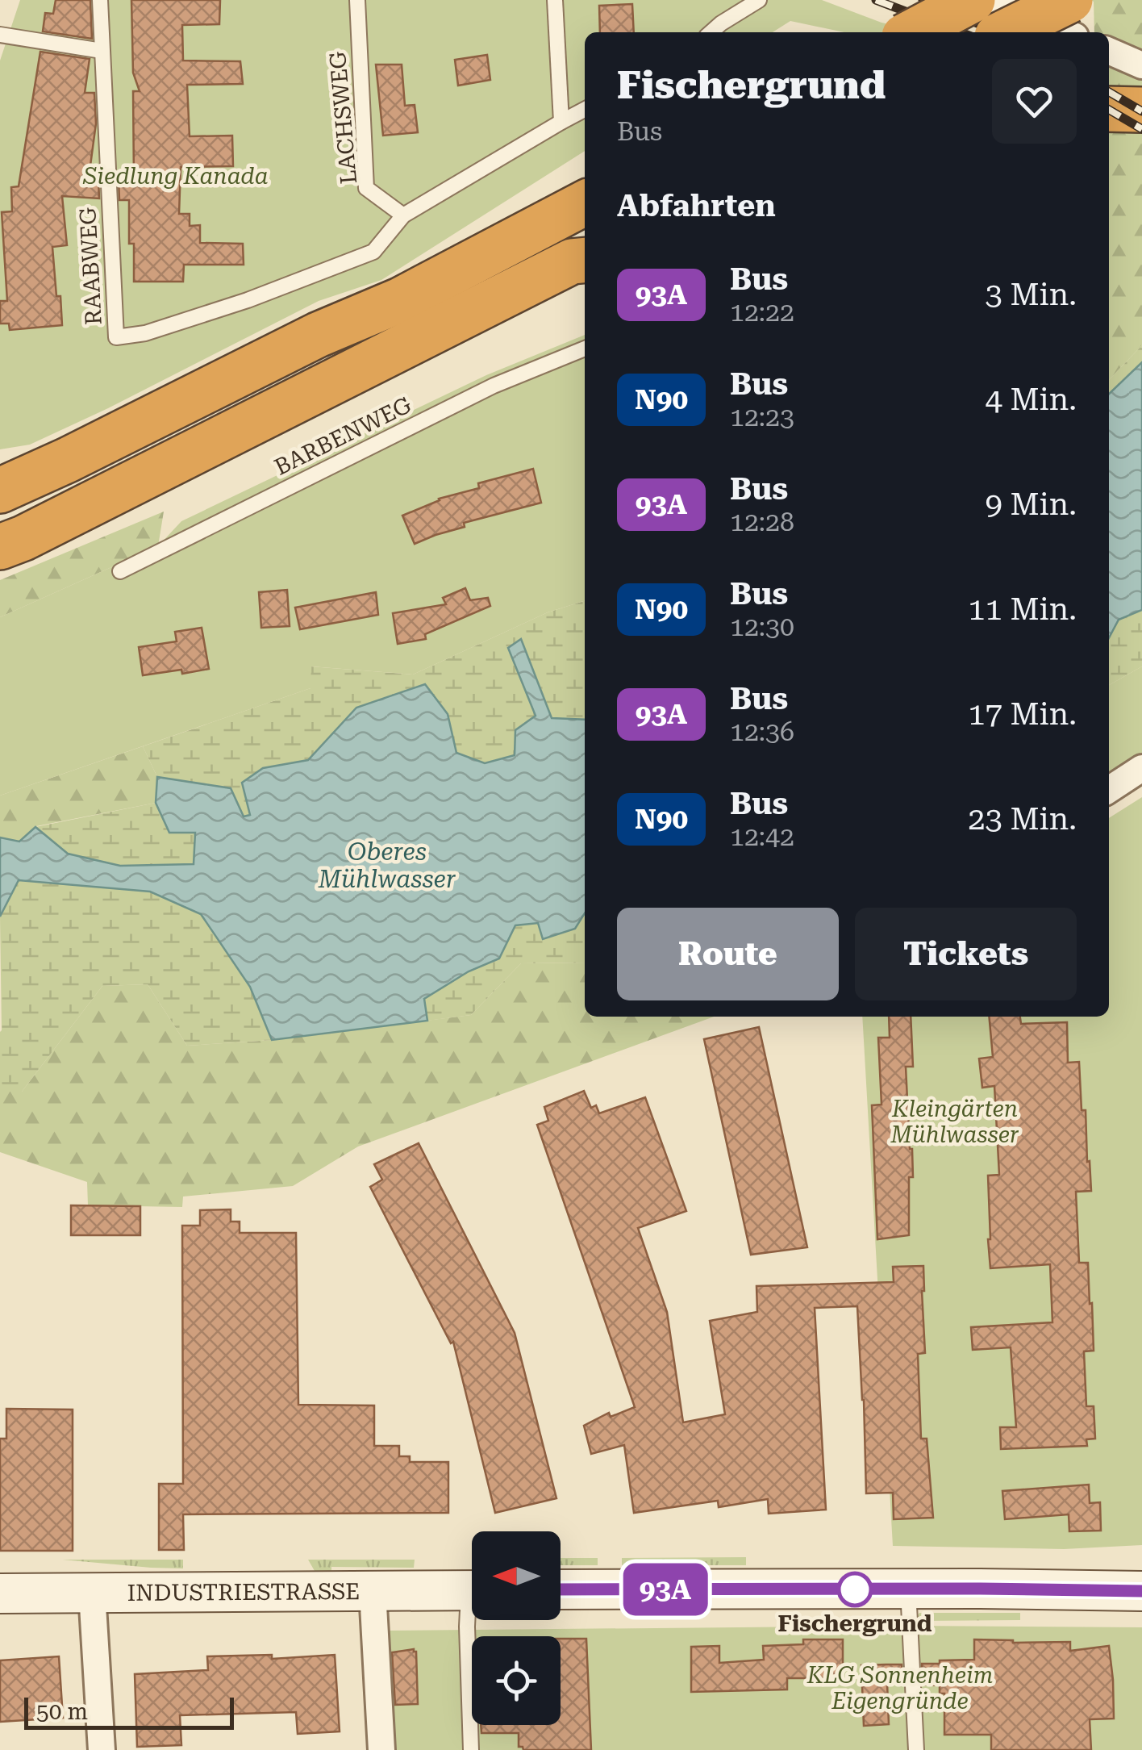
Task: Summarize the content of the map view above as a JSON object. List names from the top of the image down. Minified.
{"streets":{"street":["INDUSTRIESTRASSE"],"lane":["LACHSWEG","RAABWEG","BARBENWEG"]},"crossings":[["LACHSWEG","RAABWEG"]],"water":["Oberes Mühlwasser"],"parks":["Siedlung Kanada","Kleingärten Mühlwasser","KLG Sonnenheim Eigengründe"],"places":["Fischergrund"],"lines":["bus line 93A"],"scale_bar":"50 m","north":"left","page":{"on_map":"93A","heading":[["Fischergrund","Bus"],"Abfahrten"],"list":[{"mark":"93A","name":"Bus","note":"12:22","value":"3 Min."},{"mark":"N90","name":"Bus","note":"12:23","value":"4 Min."},{"mark":"93A","name":"Bus","note":"12:28","value":"9 Min."},{"mark":"N90","name":"Bus","note":"12:30","value":"11 Min."},{"mark":"93A","name":"Bus","note":"12:36","value":"17 Min."},{"mark":"N90","name":"Bus","note":"12:42","value":"23 Min."}],"buttons":["Route","Tickets"],"scale":"50 m"}}
